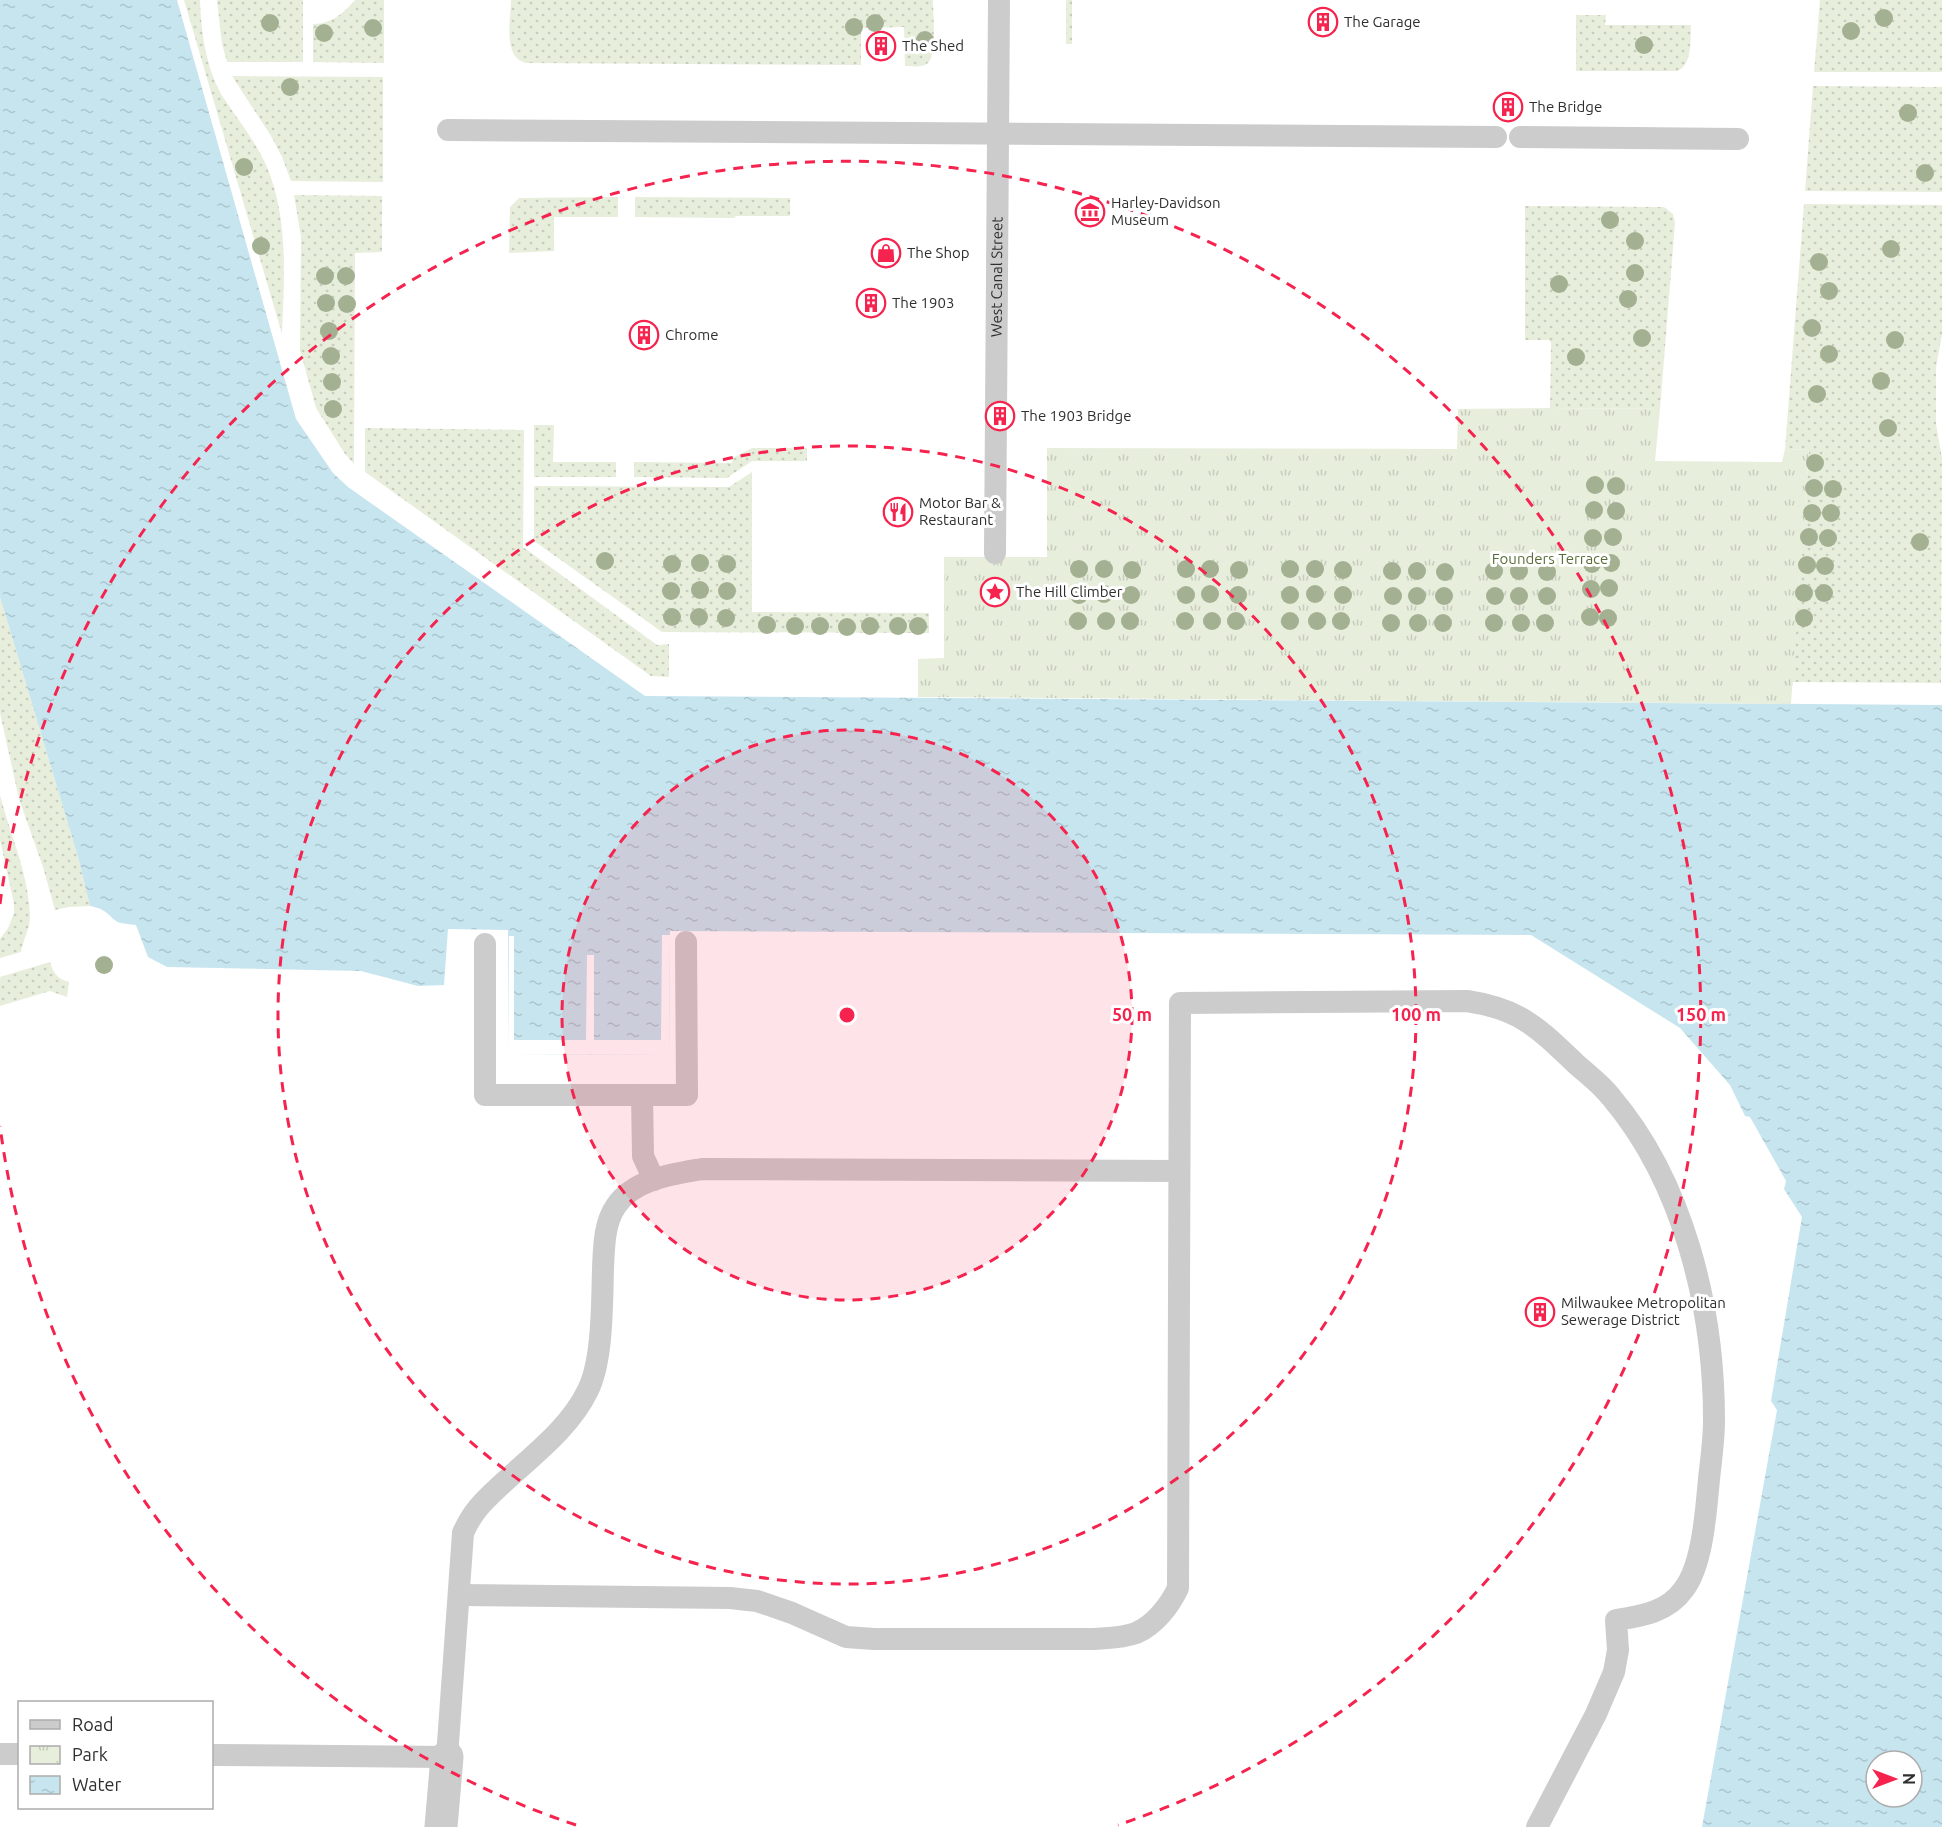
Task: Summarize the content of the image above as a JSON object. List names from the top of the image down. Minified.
{"streets":{"lane":["West Canal Street"]},"parks":["Founders Terrace"],"places":{"building":["The Garage","The Shed","The Bridge","The 1903","Chrome","The 1903 Bridge","Milwaukee Metropolitan Sewerage District"],"museum":["Harley-Davidson Museum"],"shop":["The Shop"],"restaurant":["Motor Bar & Restaurant"],"place":["The Hill Climber"]},"legend":["Road","Park","Water"],"north":"right","rings":["50 m","100 m","150 m"]}
